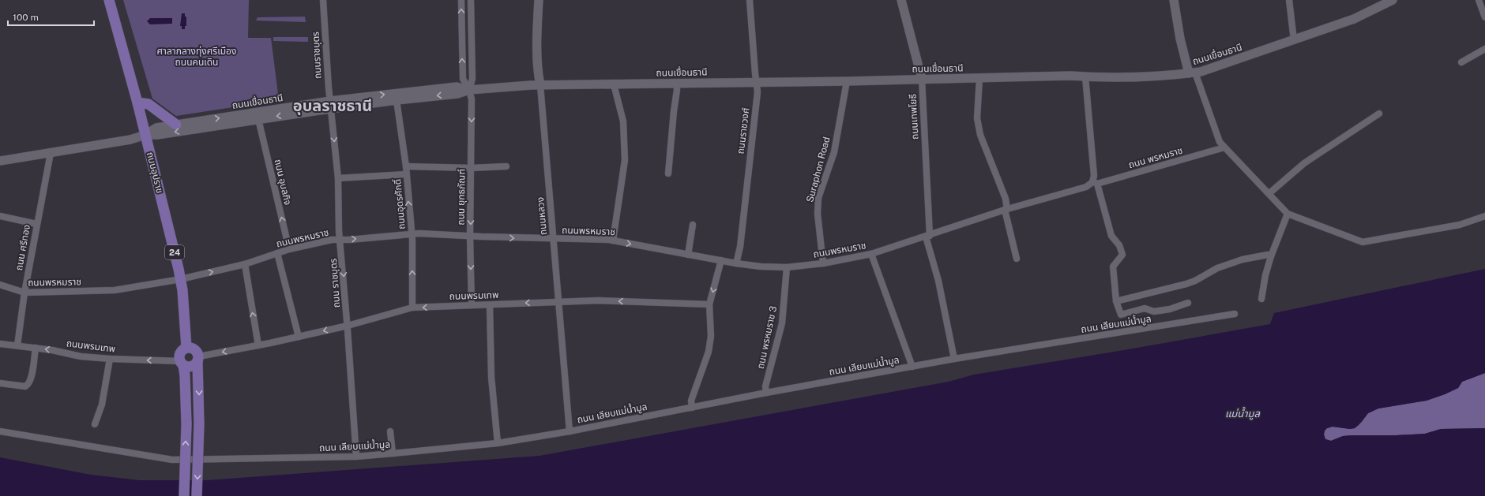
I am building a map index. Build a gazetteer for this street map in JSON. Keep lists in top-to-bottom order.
{
  "streets": {
    "main road": ["ถนนอุปราช", "24"],
    "street": [
      "ถนนเขื่อนธานี",
      "ถนนราชบุตร",
      "ถนนเทพโยธี",
      "ถนนราชวงศ์",
      "ถนน พรหมราช",
      "Suraphon Road",
      "ถนน อุบลกิจ",
      "ถนน ยุทธภัณฑ์",
      "ถนนอุดรศักดิ์",
      "ถนนหลวง",
      "ถนนพรหมราช",
      "ถนน ศรีทอง",
      "ถนน ราชบุตร",
      "ถนนพรมเทพ",
      "ถนน เลียบแม่น้ำมูล",
      "ถนน พรหมราช 3"
    ]
  },
  "crossings": [
    ["ถนนเขื่อนธานี", "ถนนราชบุตร"],
    ["ถนนเขื่อนธานี", "ถนนเทพโยธี"],
    ["ถนนเขื่อนธานี", "ถนนราชวงศ์"],
    ["ถนนเขื่อนธานี", "Suraphon Road"],
    ["ถนนเขื่อนธานี", "ถนนอุปราช"],
    ["ถนนเขื่อนธานี", "ถนน อุบลกิจ"],
    ["ถนนเขื่อนธานี", "ถนน ยุทธภัณฑ์"],
    ["ถนนเขื่อนธานี", "ถนนอุดรศักดิ์"],
    ["ถนนเขื่อนธานี", "ถนนหลวง"],
    ["ถนนเขื่อนธานี", "ถนน ศรีทอง"],
    ["ถนนเขื่อนธานี", "ถนน ราชบุตร"],
    ["ถนนราชบุตร", "ถนน ราชบุตร"],
    ["ถนนเทพโยธี", "ถนนพรหมราช"],
    ["ถนนเทพโยธี", "ถนน เลียบแม่น้ำมูล"],
    ["ถนนราชวงศ์", "ถนนพรหมราช"],
    ["ถนน พรหมราช", "ถนนพรหมราช"],
    ["Suraphon Road", "ถนนพรหมราช"],
    ["ถนนอุปราช", "ถนนพรหมราช"],
    ["ถนนอุปราช", "24"],
    ["ถนนอุปราช", "ถนนพรมเทพ"],
    ["ถนน อุบลกิจ", "ถนนพรหมราช"],
    ["ถนน ยุทธภัณฑ์", "ถนนพรหมราช"],
    ["ถนน ยุทธภัณฑ์", "ถนนพรมเทพ"],
    ["ถนนอุดรศักดิ์", "ถนนพรหมราช"],
    ["ถนนอุดรศักดิ์", "ถนนพรมเทพ"],
    ["ถนนหลวง", "ถนนพรหมราช"],
    ["ถนนหลวง", "ถนนพรมเทพ"],
    ["ถนนหลวง", "ถนน เลียบแม่น้ำมูล"],
    ["ถนนพรหมราช", "ถนน ศรีทอง"],
    ["ถนนพรหมราช", "ถนน ราชบุตร"],
    ["ถนนพรหมราช", "ถนน พรหมราช 3"],
    ["ถนน ศรีทอง", "ถนนพรมเทพ"],
    ["24", "ถนนพรมเทพ"],
    ["ถนน ราชบุตร", "ถนนพรมเทพ"],
    ["ถนน ราชบุตร", "ถนน เลียบแม่น้ำมูล"],
    ["ถนน เลียบแม่น้ำมูล", "ถนน พรหมราช 3"]
  ],
  "one_way": [
    "ถนน อุบลกิจ",
    "ถนน ยุทธภัณฑ์",
    "ถนนอุดรศักดิ์",
    "ถนน ราชบุตร",
    "ถนนพรมเทพ"
  ],
  "districts": ["อุบลราชธานี"],
  "water": ["แม่น้ำมูล"],
  "parks": ["ศาลากลางทุ่งศรีเมือง ถนนคนเดิน"],
  "scale_bar": "100 m"
}
